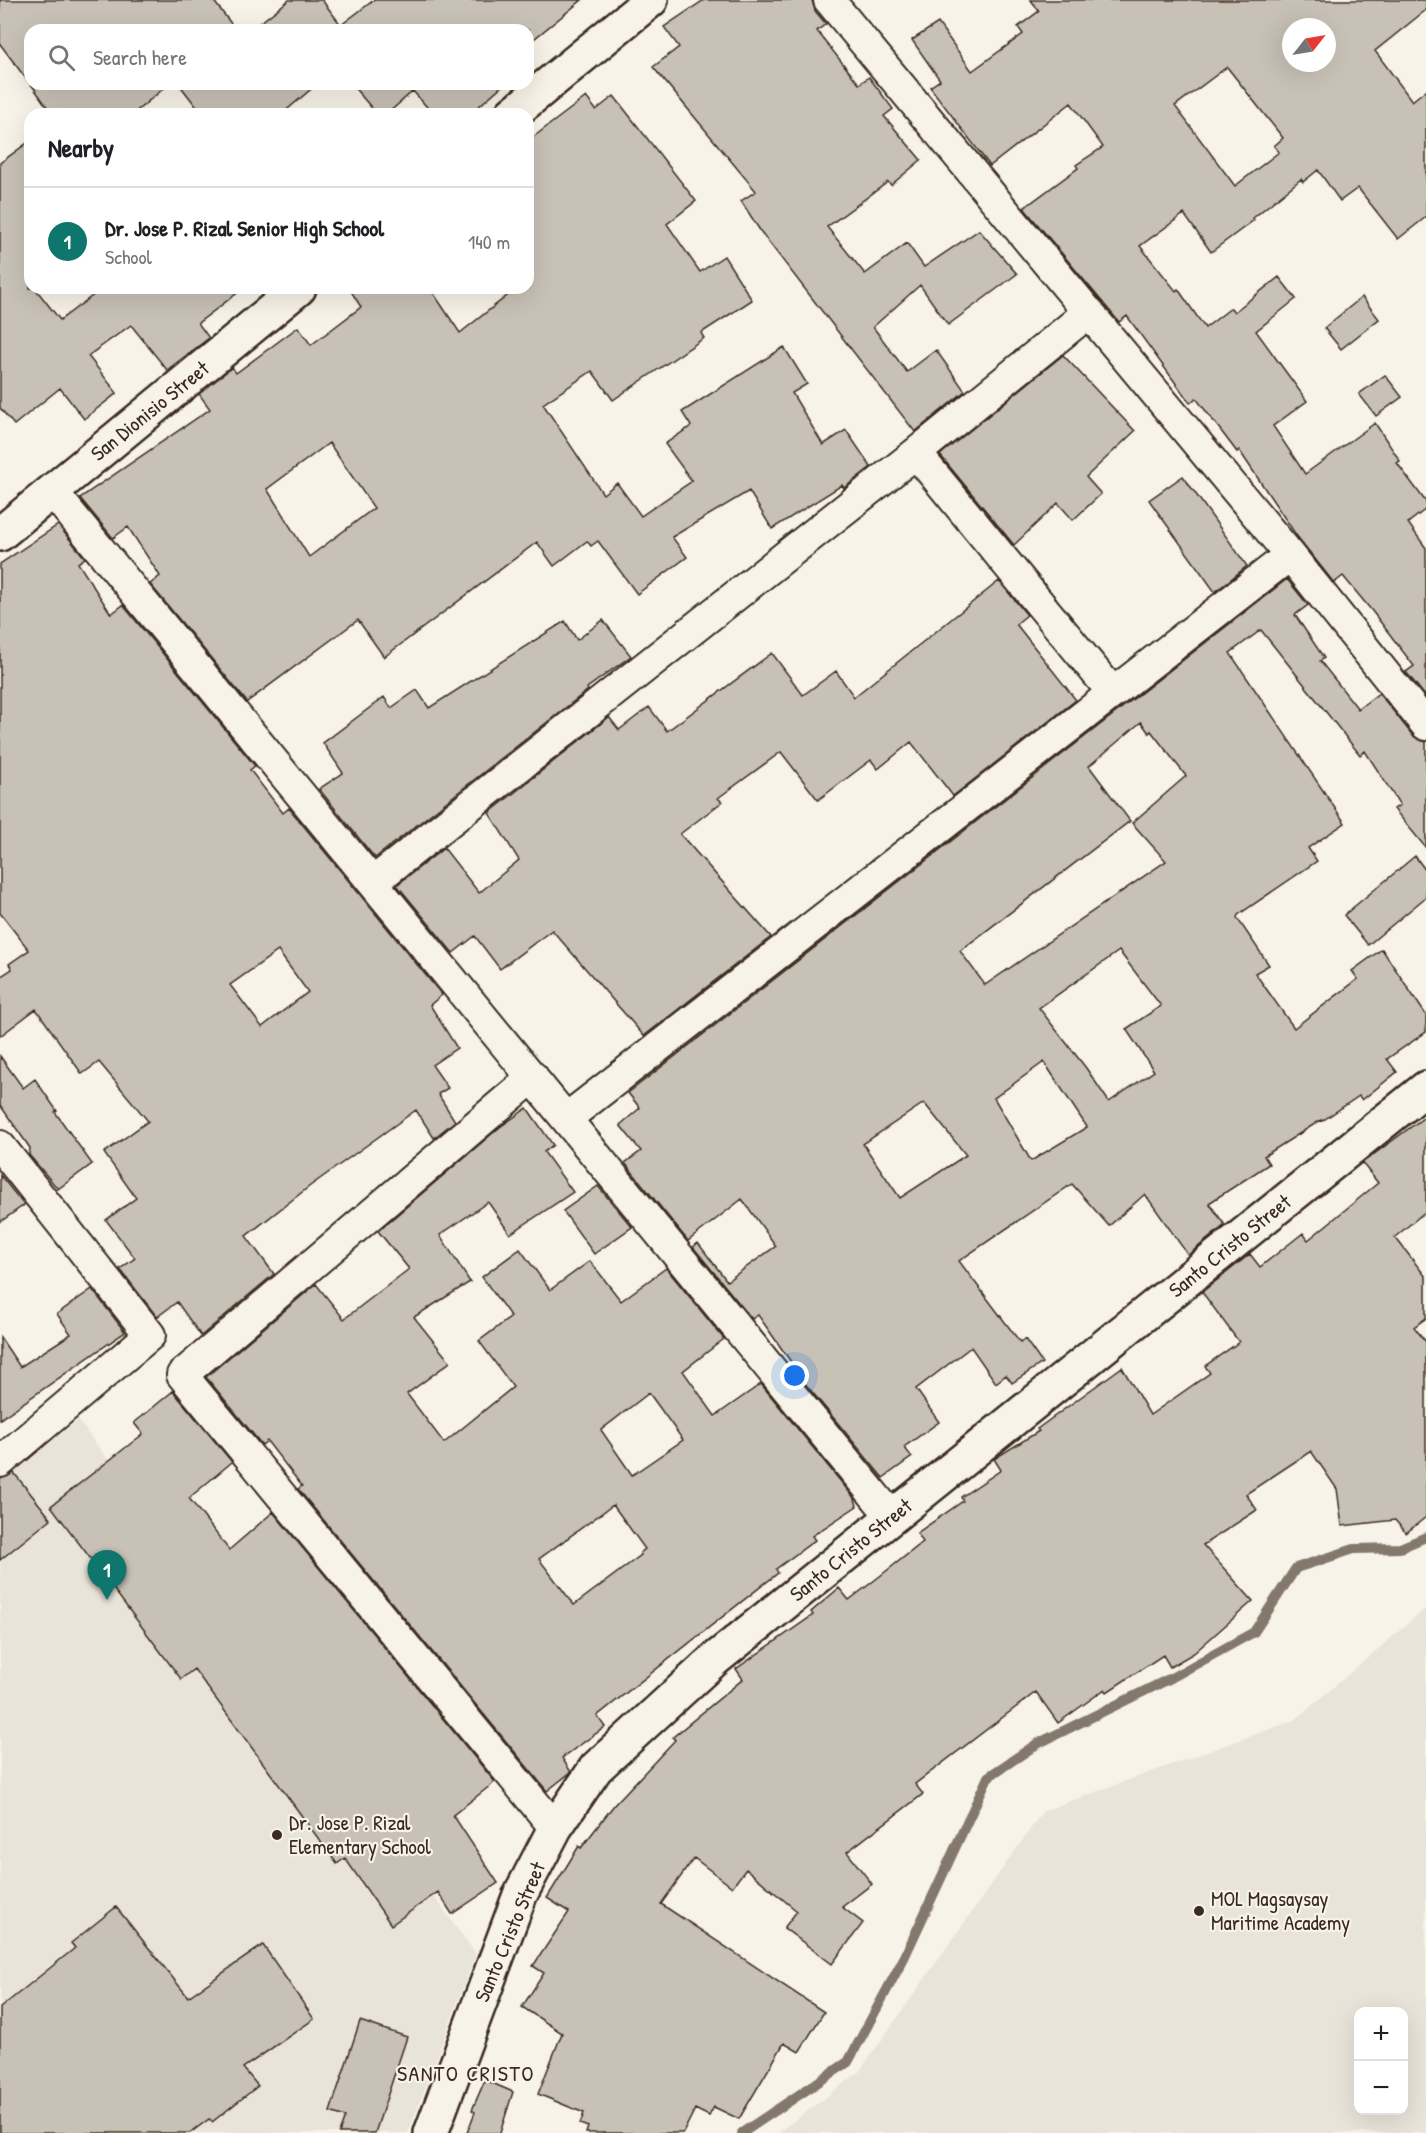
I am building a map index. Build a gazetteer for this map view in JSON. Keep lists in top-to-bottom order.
{
  "streets": {
    "street": ["San Dionisio Street", "Santo Cristo Street"]
  },
  "districts": ["SANTO CRISTO"],
  "places": ["Dr. Jose P. Rizal Elementary School", "MOL Magsaysay Maritime Academy"],
  "north": "top right",
  "page": {
    "search": "Search here",
    "heading": "Nearby",
    "list": [
      {
        "mark": "1",
        "name": "Dr. Jose P. Rizal Senior High School",
        "note": "School",
        "value": "140 m"
      }
    ],
    "pins": "1",
    "map_buttons": ["+", "−"]
  }
}
